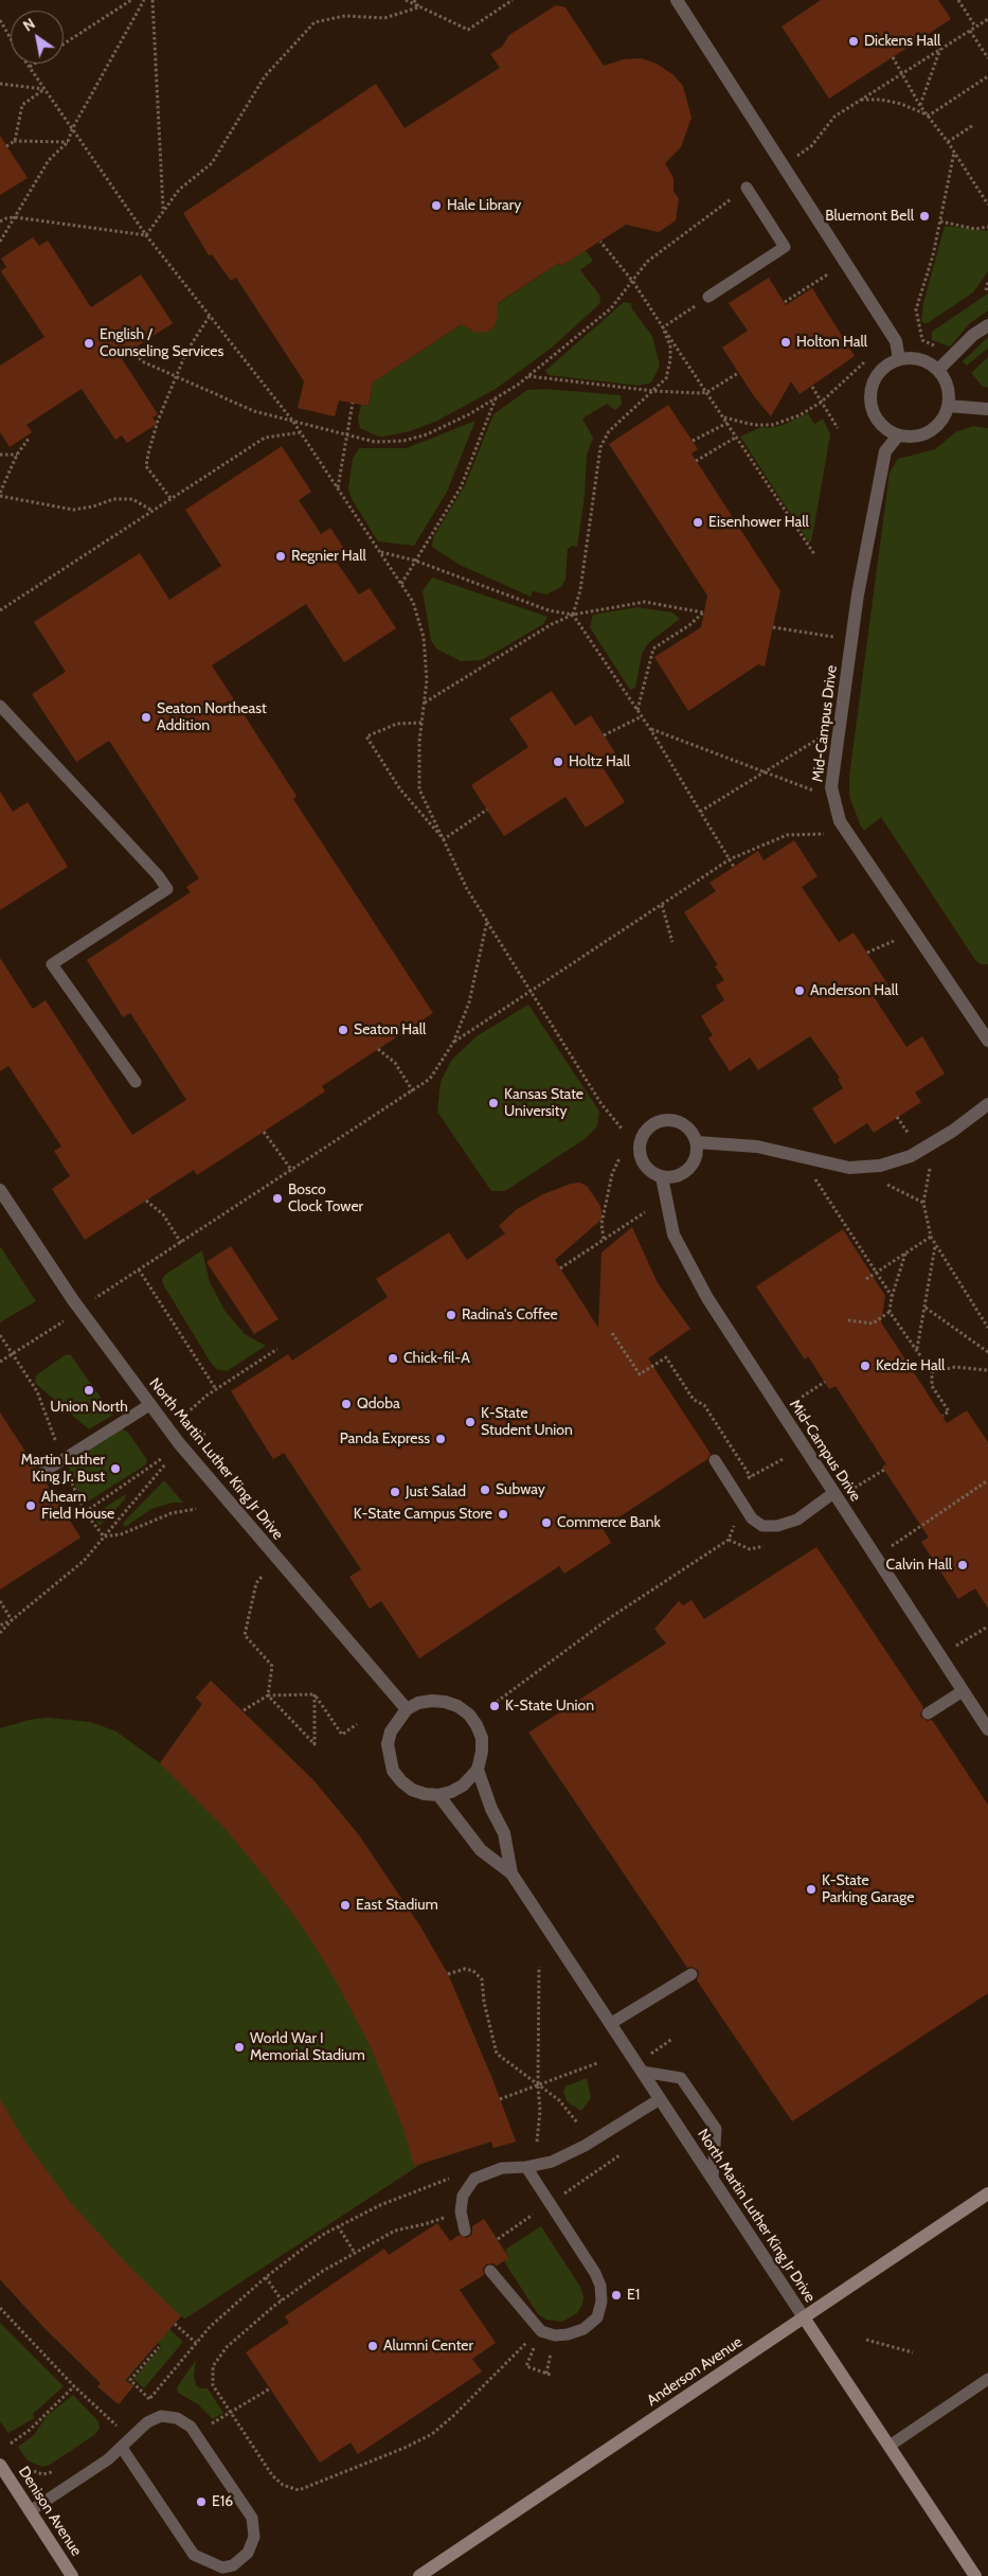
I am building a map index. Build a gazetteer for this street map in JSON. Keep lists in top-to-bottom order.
{
  "streets": {
    "main road": ["North Martin Luther King Jr Drive", "Anderson Avenue", "Denison Avenue"],
    "street": ["Mid-Campus Drive"]
  },
  "crossings": [
    ["North Martin Luther King Jr Drive", "Anderson Avenue"]
  ],
  "places": [
    "Dickens Hall",
    "Hale Library",
    "Bluemont Bell",
    "Holton Hall",
    "English / Counseling Services",
    "Eisenhower Hall",
    "Regnier Hall",
    "Seaton Northeast Addition",
    "Holtz Hall",
    "Anderson Hall",
    "Seaton Hall",
    "Kansas State University",
    "Bosco Clock Tower",
    "Radina's Coffee",
    "Chick-fil-A",
    "Kedzie Hall",
    "Union North",
    "Qdoba",
    "K-State Student Union",
    "Panda Express",
    "Martin Luther King Jr. Bust",
    "Subway",
    "Just Salad",
    "Ahearn Field House",
    "K-State Campus Store",
    "Commerce Bank",
    "Calvin Hall",
    "K-State Union",
    "K-State Parking Garage",
    "East Stadium",
    "World War I Memorial Stadium",
    "E1",
    "Alumni Center",
    "E16"
  ],
  "north": "top left"
}
